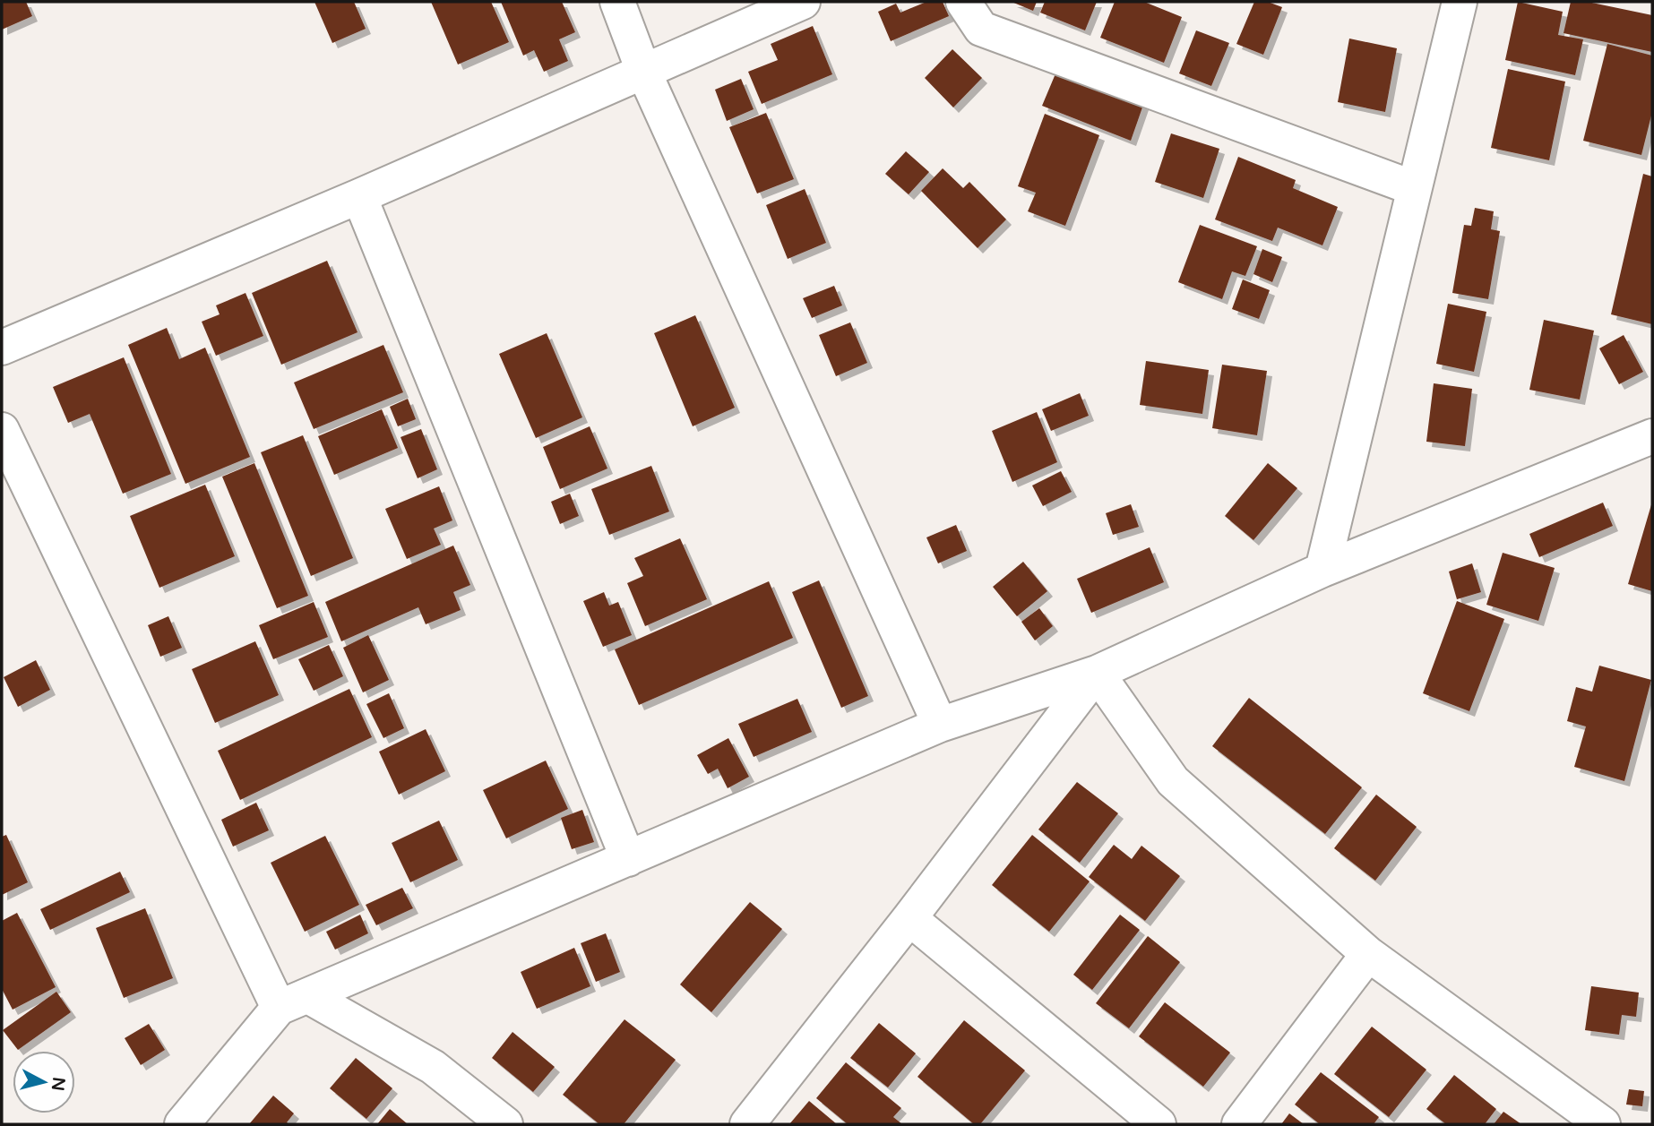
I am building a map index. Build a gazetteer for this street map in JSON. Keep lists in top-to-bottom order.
{
  "north": "right"
}
